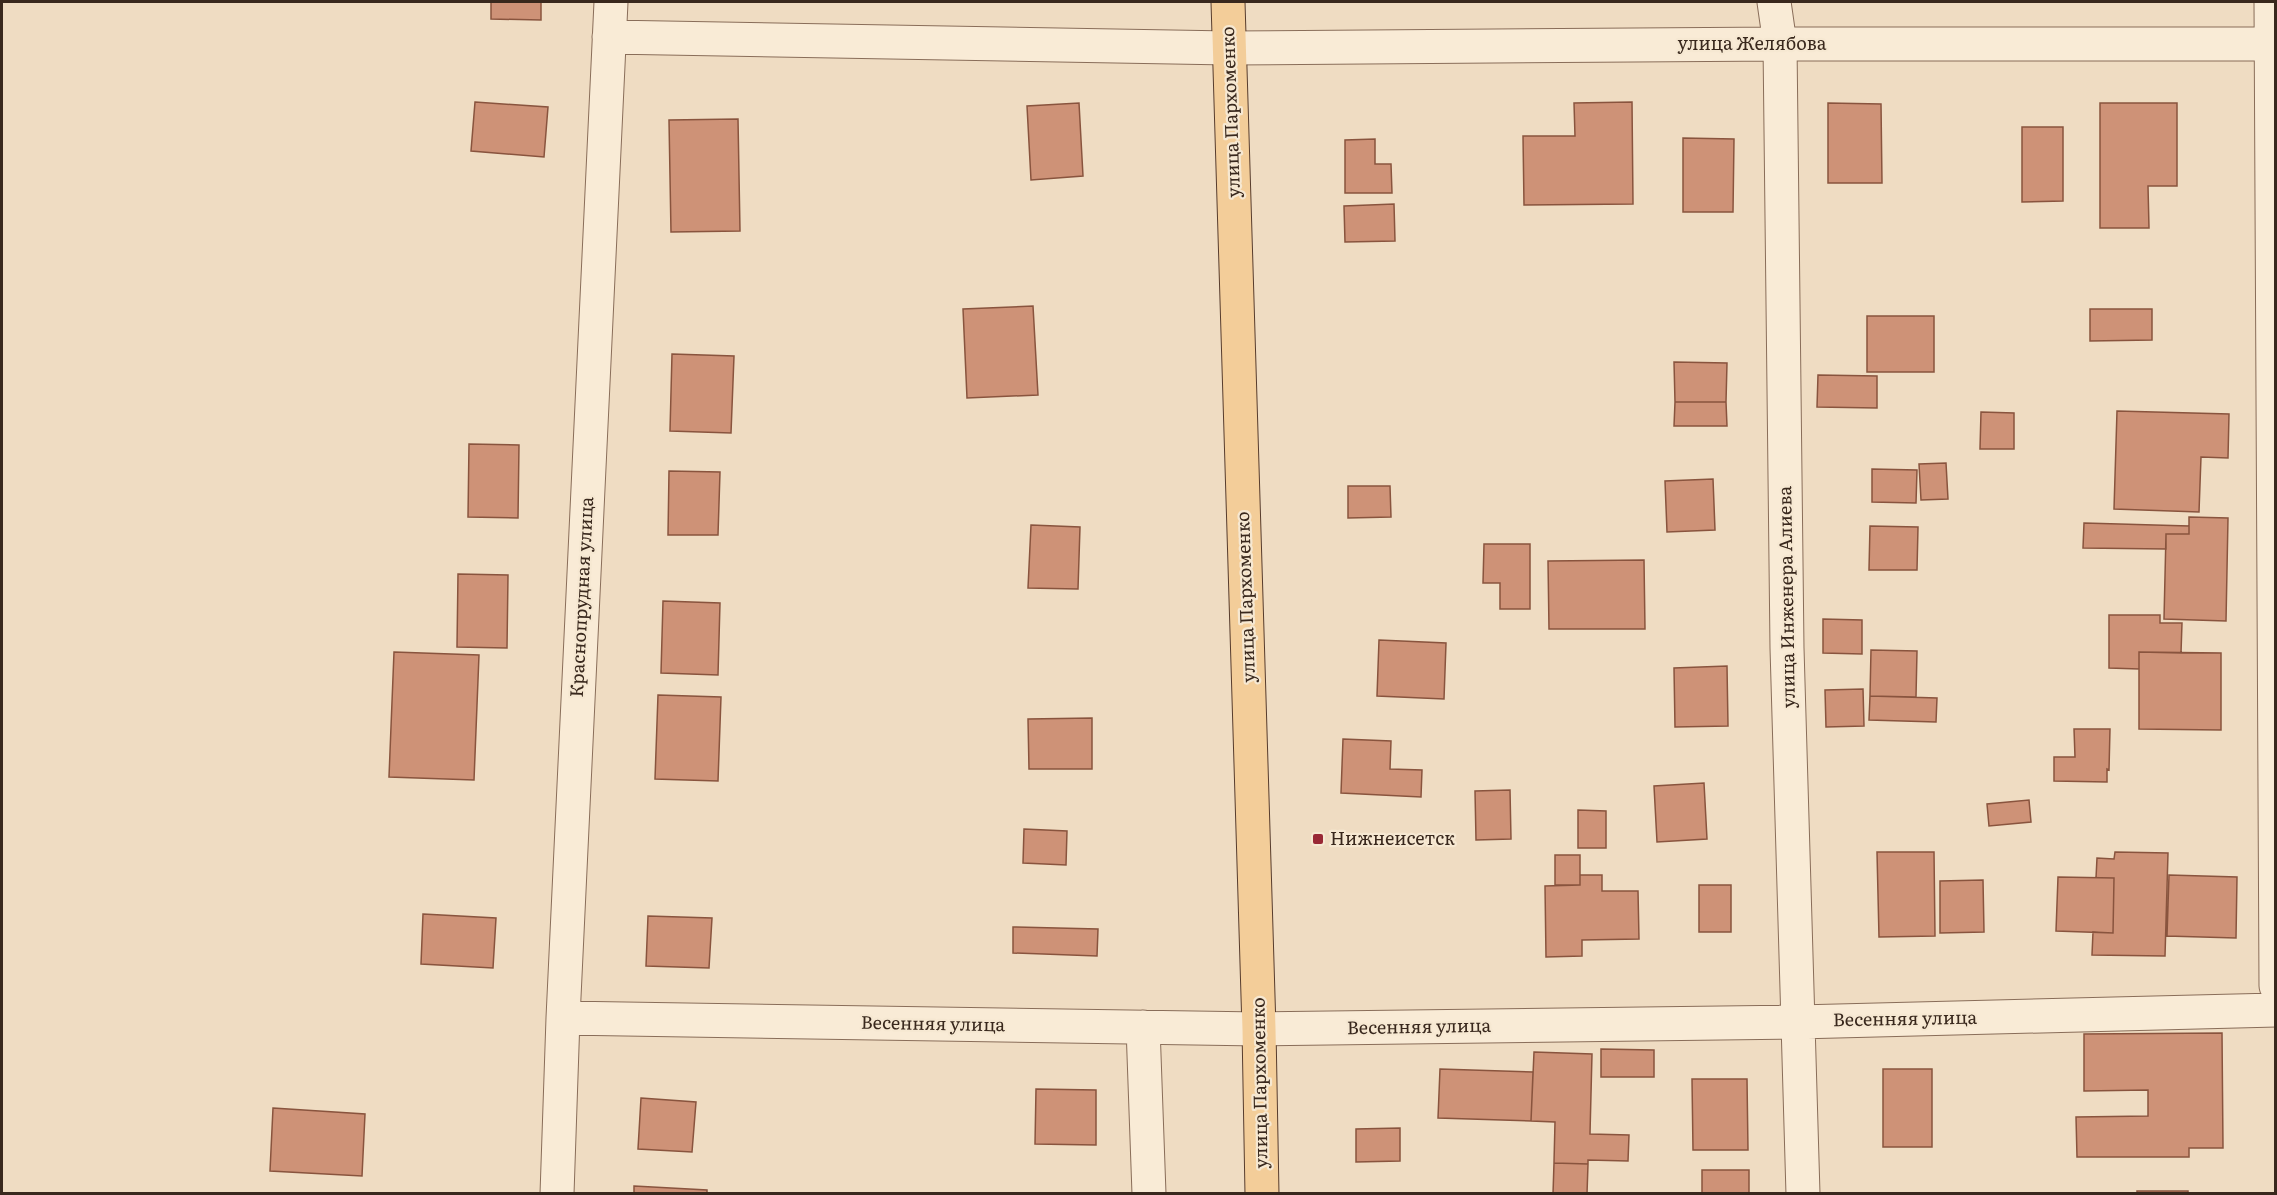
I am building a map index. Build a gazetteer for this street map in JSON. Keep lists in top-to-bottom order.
{
  "streets": {
    "main road": ["улица Пархоменко"],
    "street": [
      "улица Желябова",
      "Краснопрудная улица",
      "улица Инженера Алиева",
      "Весенняя улица"
    ]
  },
  "crossings": [
    ["улица Желябова", "улица Пархоменко"],
    ["улица Желябова", "Краснопрудная улица"],
    ["улица Желябова", "улица Инженера Алиева"],
    ["улица Пархоменко", "Весенняя улица"],
    ["Краснопрудная улица", "Весенняя улица"],
    ["улица Инженера Алиева", "Весенняя улица"]
  ],
  "places": {
    "transit": ["Нижнеисетск"]
  }
}
